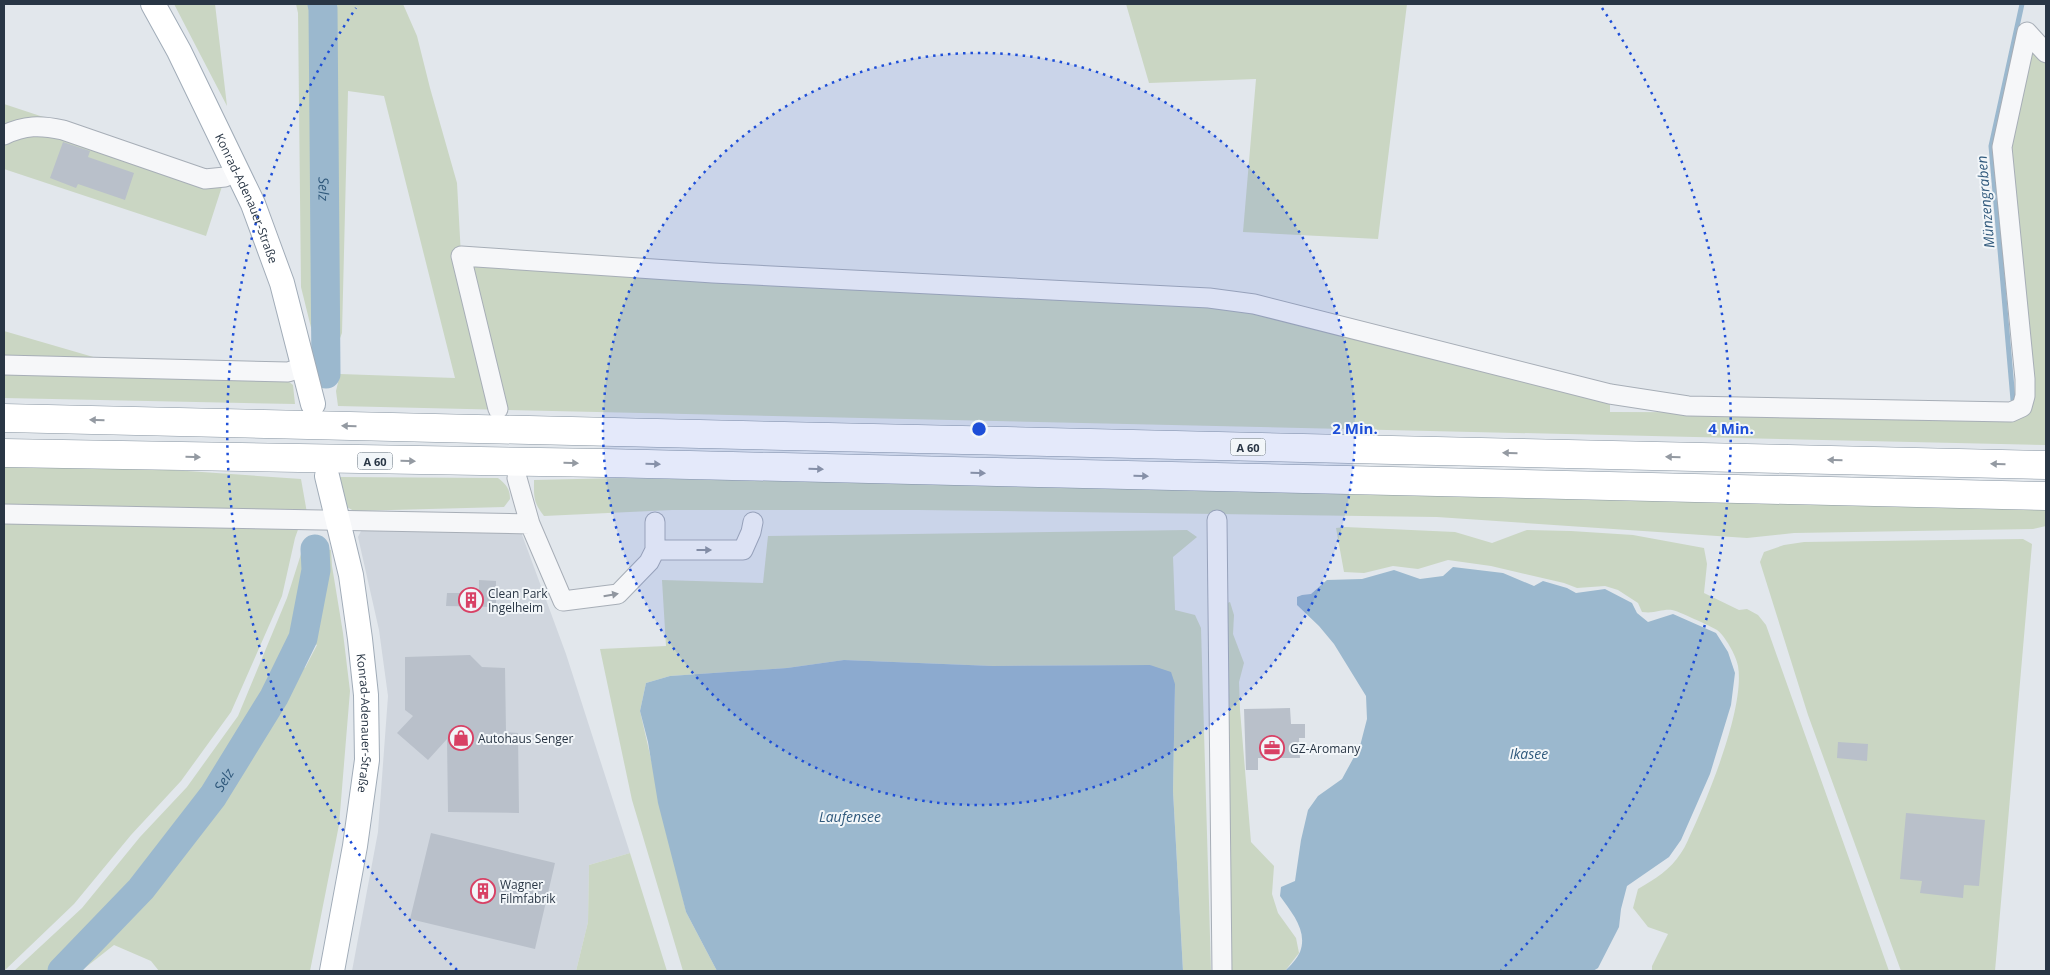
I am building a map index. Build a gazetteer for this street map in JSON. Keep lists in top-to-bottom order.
{
  "streets": {
    "highway": ["A 60"],
    "main road": ["Konrad-Adenauer-Straße"]
  },
  "water": [
    "Selz",
    "Münzengraben",
    "Ikasee",
    "Laufensee"
  ],
  "places": {
    "building": ["Clean Park Ingelheim", "Wagner Filmfabrik"],
    "shop": ["Autohaus Senger"],
    "office": ["GZ-Aromany"]
  },
  "rings": ["2 Min.", "4 Min."]
}
